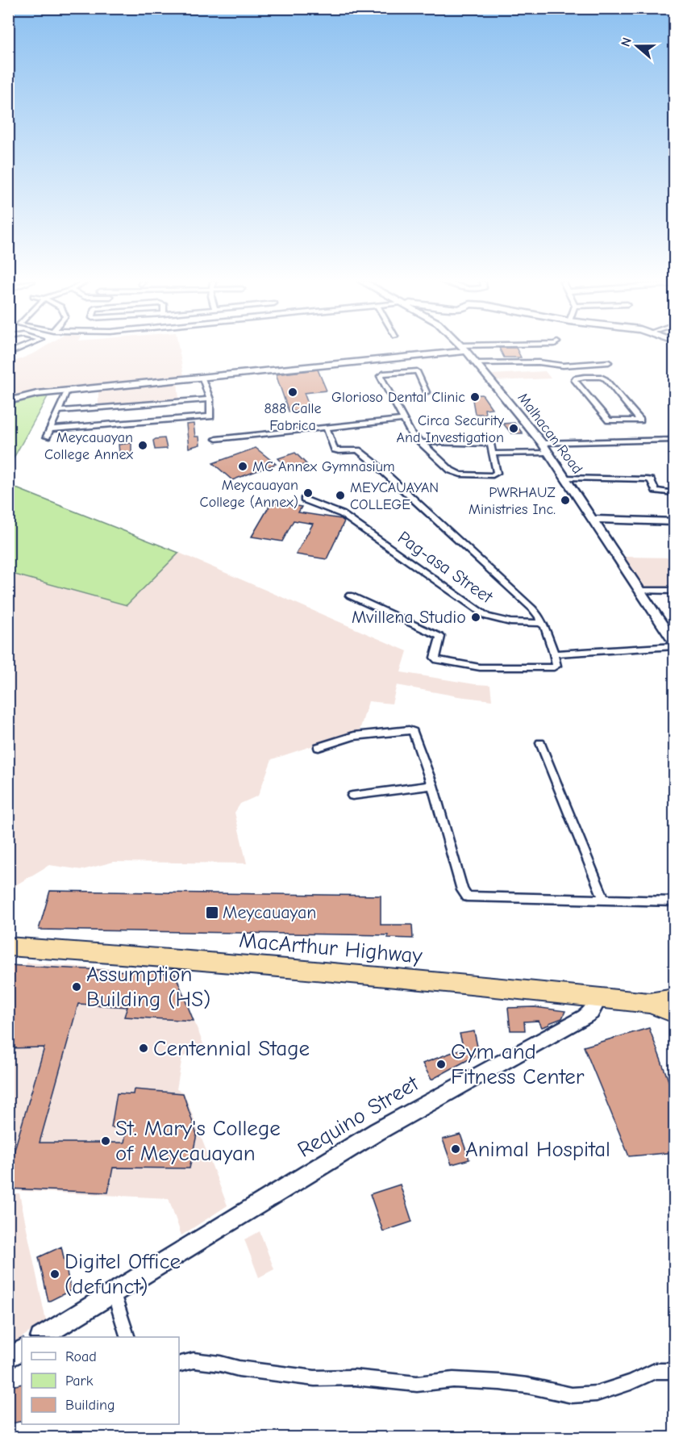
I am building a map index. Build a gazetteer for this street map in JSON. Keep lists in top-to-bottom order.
{
  "streets": {
    "highway": ["MacArthur Highway"],
    "street": ["Malhacan Road", "Pag-asa Street", "Requino Street"]
  },
  "crossings": [
    ["MacArthur Highway", "Requino Street"]
  ],
  "places": {
    "other": [
      "888 Calle Fabrica",
      "Glorioso Dental Clinic",
      "Circa Security And Investigation",
      "Meycauayan College Annex",
      "MC Annex Gymnasium",
      "Meycauayan College (Annex)",
      "MEYCAUAYAN COLLEGE",
      "PWRHAUZ Ministries Inc.",
      "Mvillena Studio",
      "Assumption Building (HS)",
      "Centennial Stage",
      "Gym and Fitness Center",
      "St. Mary's College of Meycauayan",
      "Animal Hospital",
      "Digitel Office (defunct)"
    ],
    "transit": ["Meycauayan"]
  },
  "legend": ["Road", "Park", "Building"],
  "north": "left"
}
